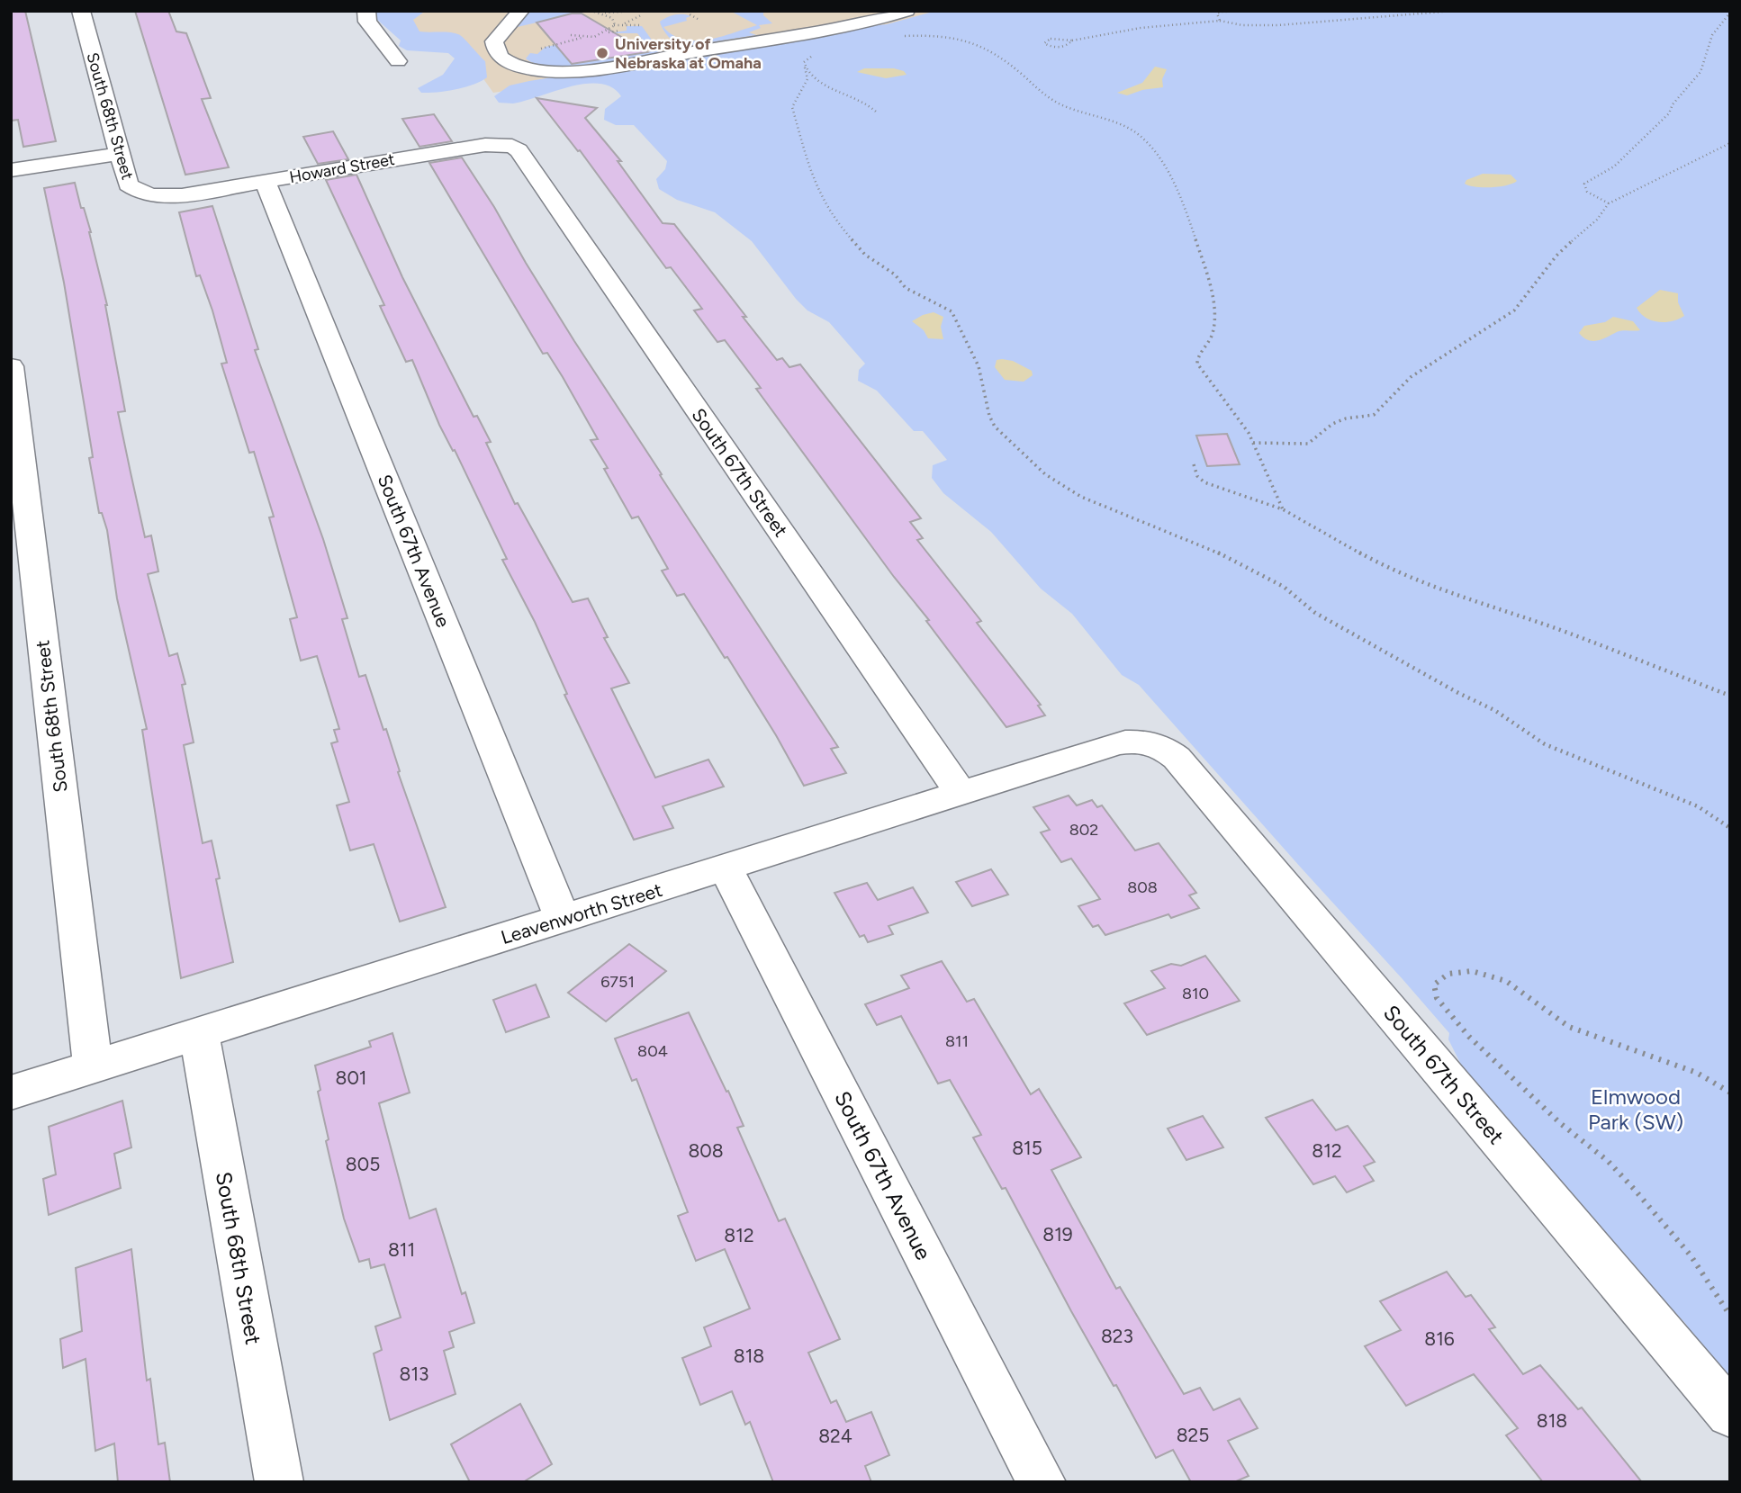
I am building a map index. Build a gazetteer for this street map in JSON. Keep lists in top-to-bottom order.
{
  "streets": {
    "street": [
      "South 68th Street",
      "Howard Street",
      "South 67th Street",
      "South 67th Avenue",
      "Leavenworth Street"
    ]
  },
  "crossings": [
    ["South 68th Street", "Howard Street"],
    ["South 68th Street", "Leavenworth Street"],
    ["Howard Street", "South 67th Street"],
    ["Howard Street", "South 67th Avenue"],
    ["South 67th Street", "Leavenworth Street"],
    ["South 67th Avenue", "Leavenworth Street"]
  ],
  "parks": ["Elmwood Park (SW)"],
  "places": ["University of Nebraska at Omaha"],
  "house_numbers": [
    "802",
    "808",
    "6751",
    "810",
    "811",
    "804",
    "801",
    "815",
    "808",
    "812",
    "805",
    "819",
    "812",
    "811",
    "823",
    "816",
    "818",
    "813",
    "818",
    "825",
    "824"
  ]
}
